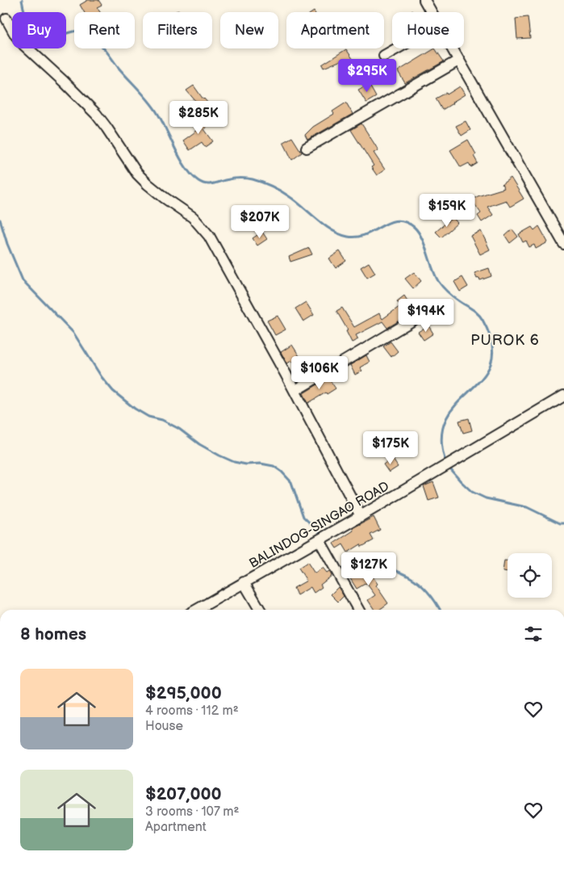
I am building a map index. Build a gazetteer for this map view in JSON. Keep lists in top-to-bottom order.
{
  "streets": {
    "street": ["BALINDOG-SINGAO ROAD"]
  },
  "districts": ["PUROK 6"],
  "page": {
    "chip": [
      "Buy",
      "Rent",
      "Filters",
      "New",
      "Apartment",
      "House"
    ],
    "price": [
      "$295K",
      "$285K",
      "$159K",
      "$207K",
      "$194K",
      "$106K",
      "$175K",
      "$127K"
    ],
    "heading": "8 homes",
    "list": [
      {
        "name": "$295,000",
        "note": "4 rooms · 112 m² · House"
      },
      {
        "name": "$207,000",
        "note": "3 rooms · 107 m² · Apartment"
      }
    ]
  }
}
